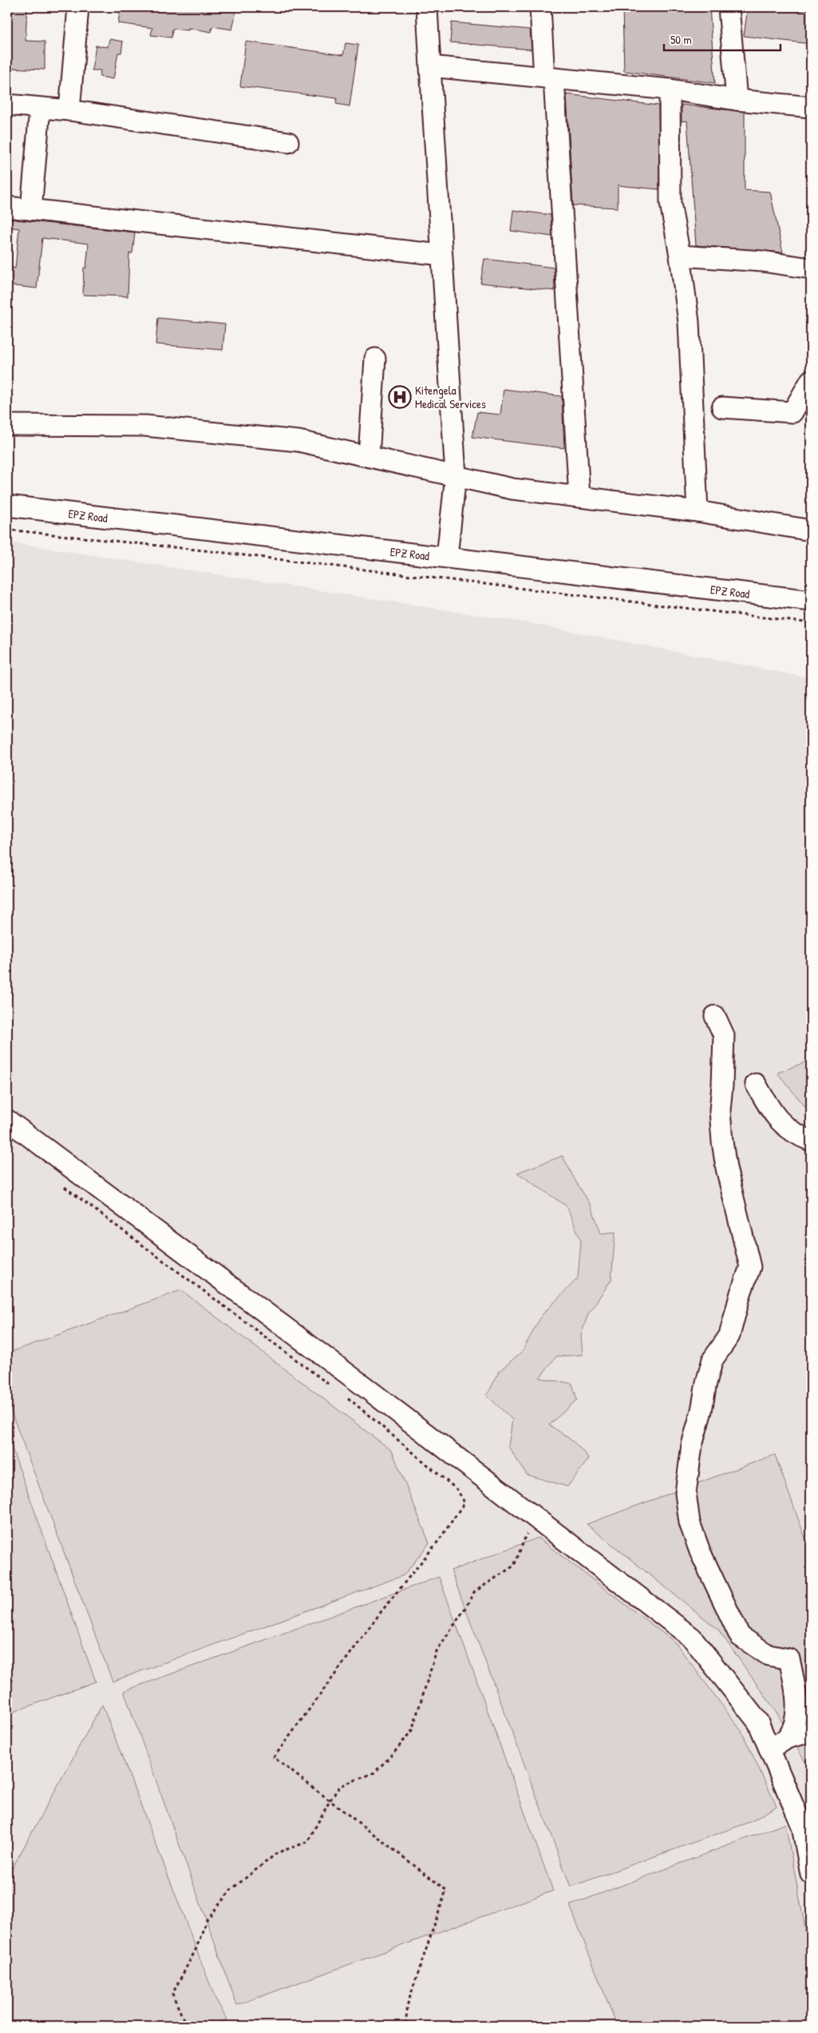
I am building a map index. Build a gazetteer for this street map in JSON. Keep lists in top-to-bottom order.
{
  "streets": {
    "street": ["EPZ Road"]
  },
  "places": {
    "hospital": ["Kitengela Medical Services"]
  },
  "scale_bar": "50 m"
}
